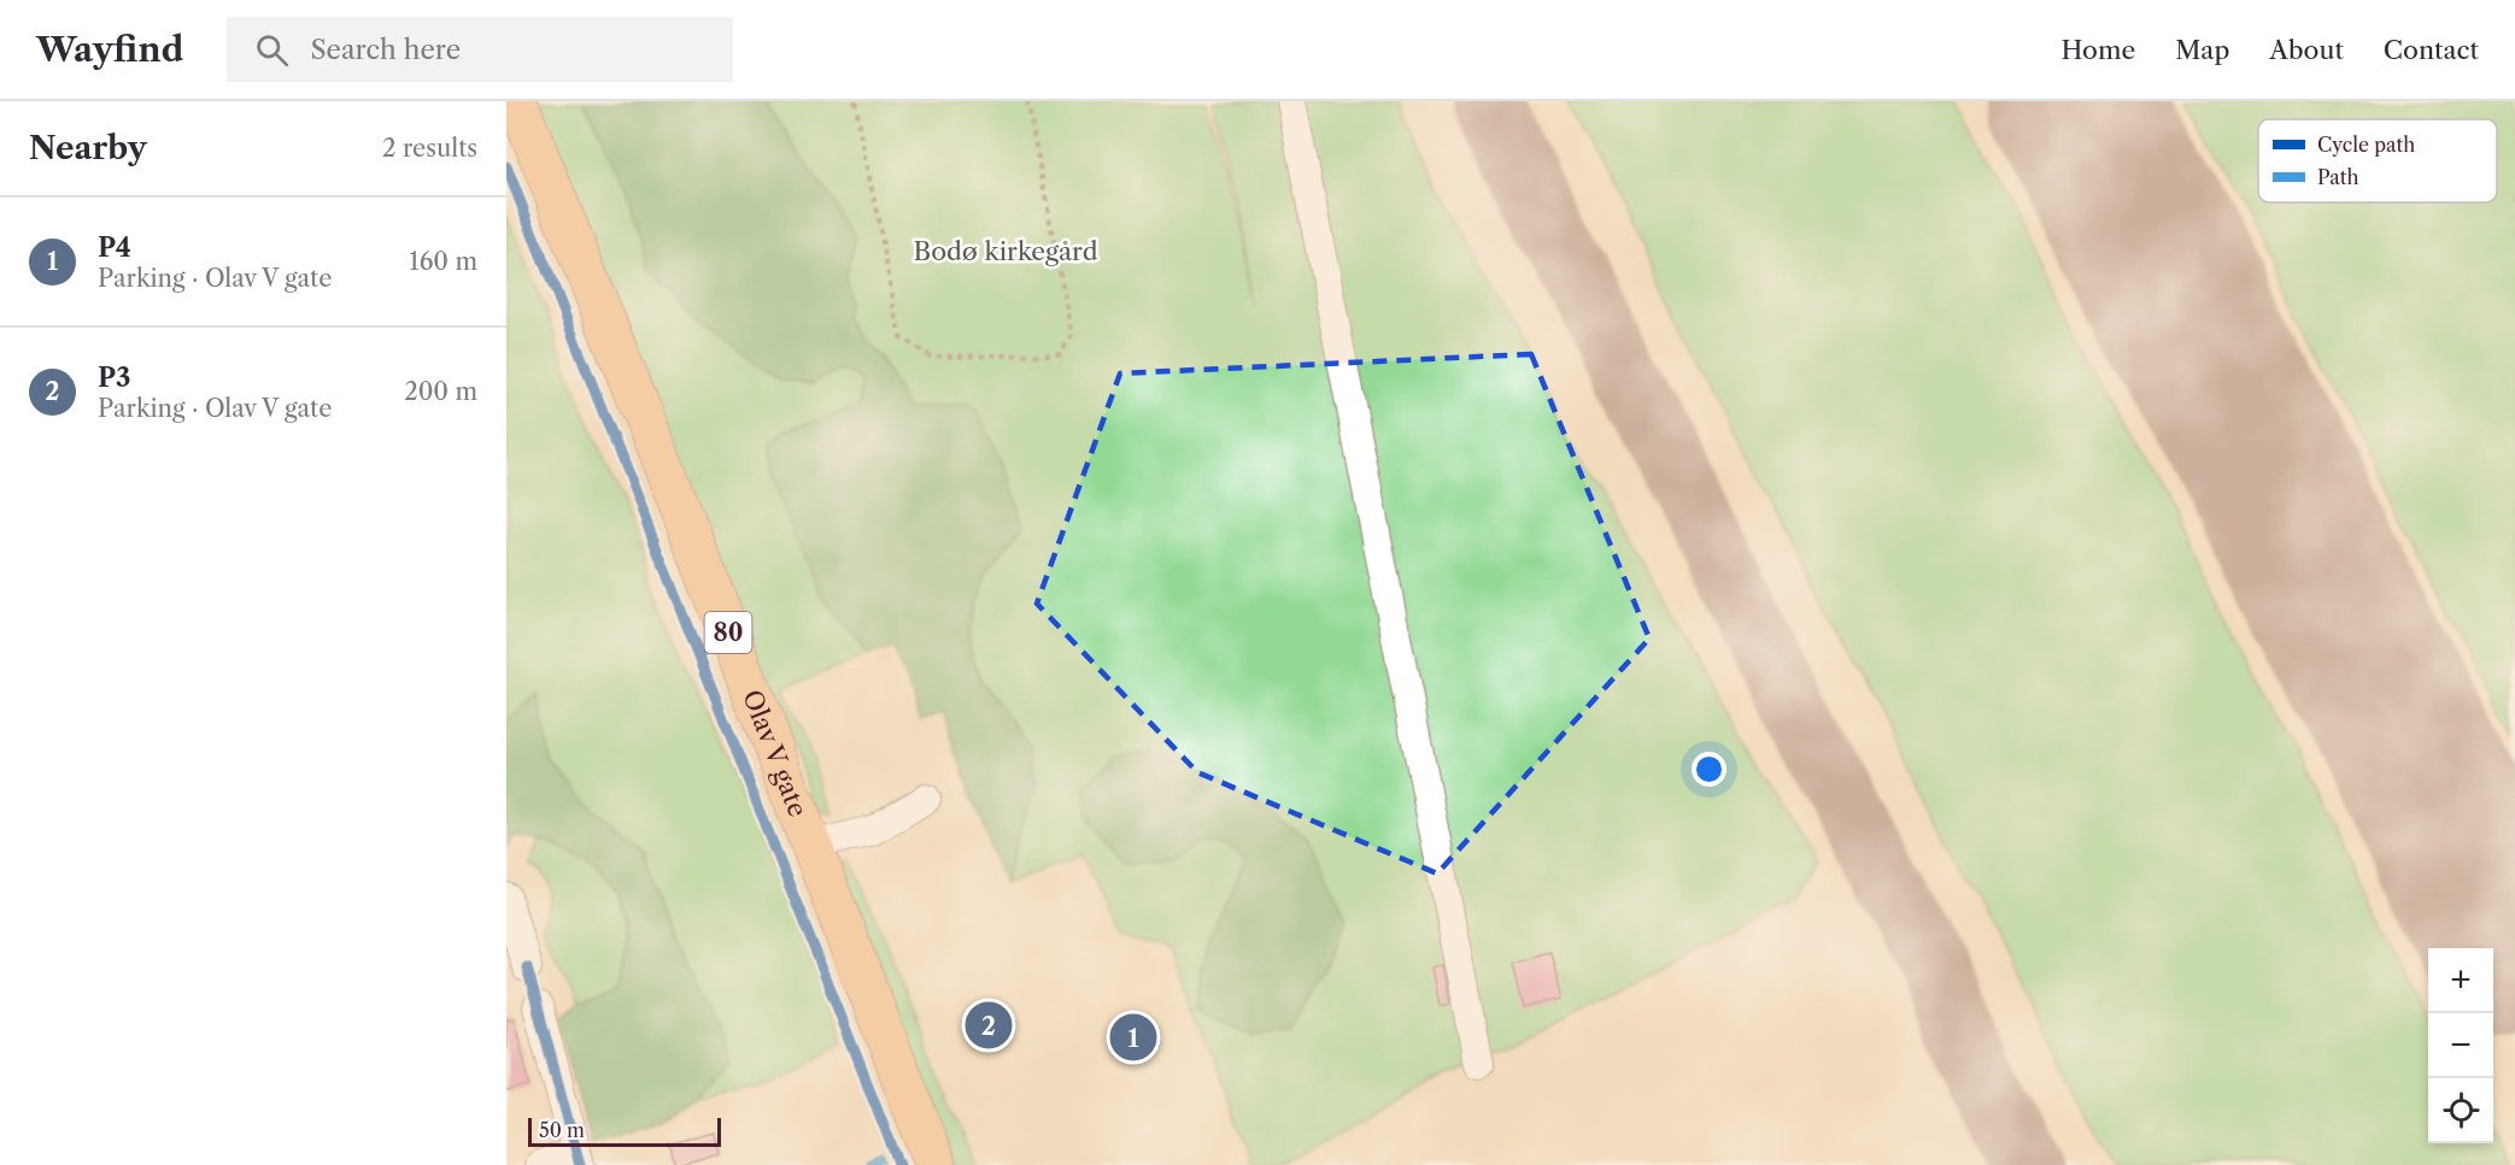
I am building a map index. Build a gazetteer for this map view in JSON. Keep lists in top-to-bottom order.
{
  "streets": {
    "highway": ["80", "Olav V gate"]
  },
  "parks": ["Bodø kirkegård"],
  "legend": ["Cycle path", "Path"],
  "scale_bar": "50 m",
  "page": {
    "header": "Wayfind",
    "search": "Search here",
    "nav": [
      "Home",
      "Map",
      "About",
      "Contact"
    ],
    "heading": ["Nearby", "2 results"],
    "list": [
      {
        "mark": "1",
        "name": "P4",
        "note": "Parking · Olav V gate",
        "value": "160 m"
      },
      {
        "mark": "2",
        "name": "P3",
        "note": "Parking · Olav V gate",
        "value": "200 m"
      }
    ],
    "map_buttons": ["+", "−"],
    "pins": ["2", "1"],
    "scale": "50 m"
  }
}
